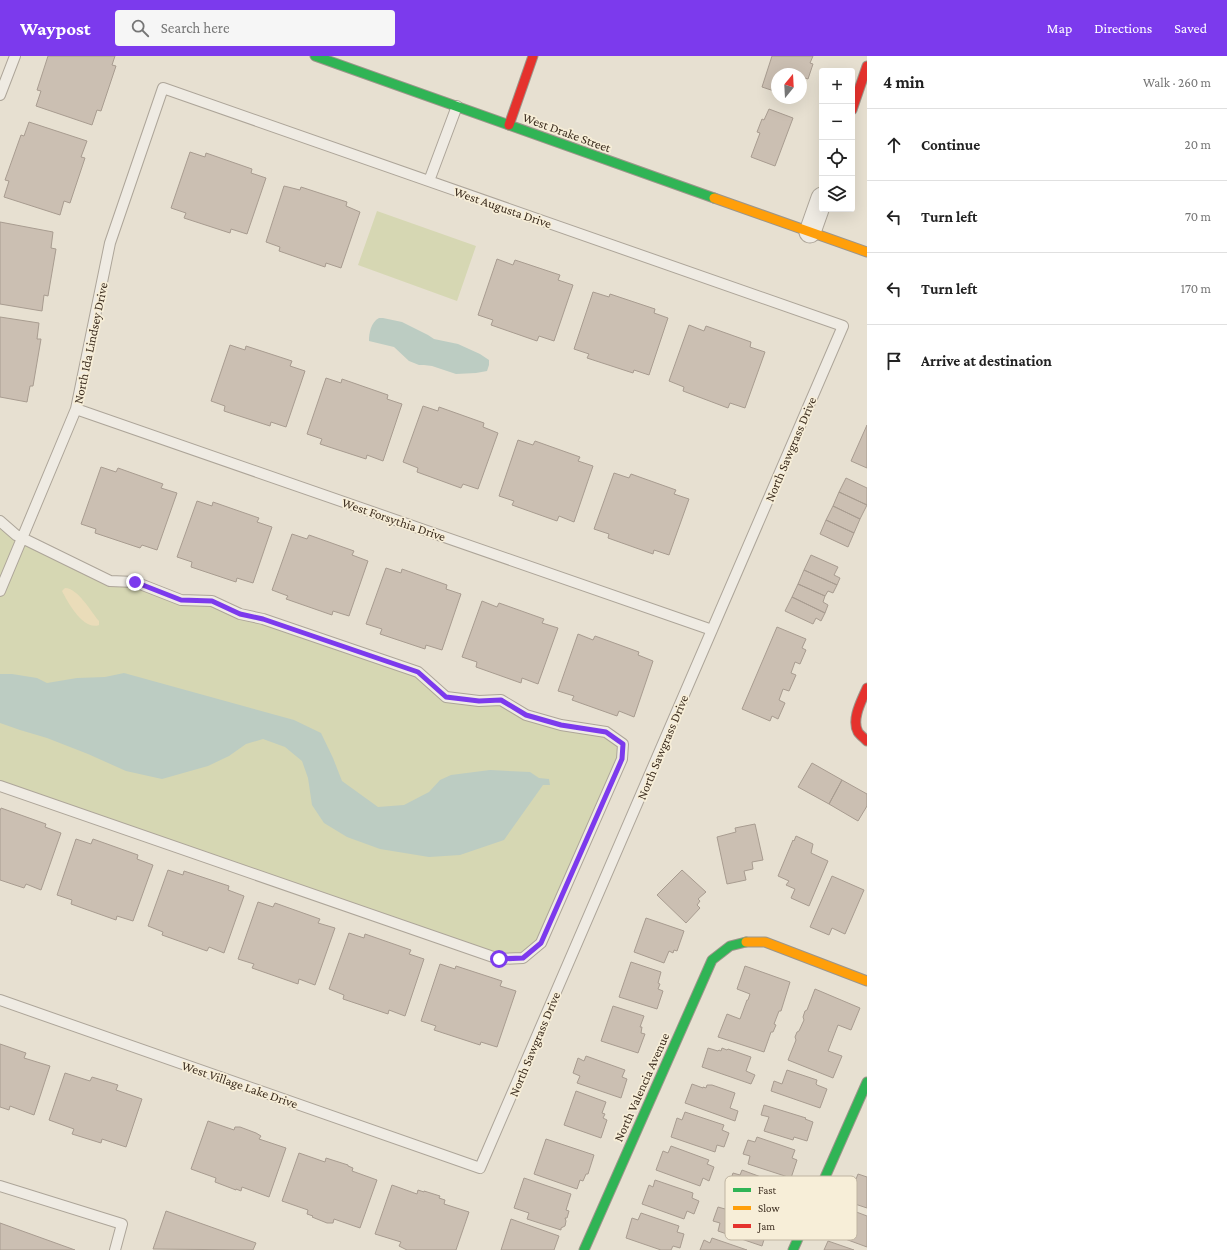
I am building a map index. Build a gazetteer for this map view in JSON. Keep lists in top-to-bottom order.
{
  "streets": {
    "street": ["West Drake Street", "North Valencia Avenue"],
    "lane": [
      "West Augusta Drive",
      "North Ida Lindsey Drive",
      "North Sawgrass Drive",
      "West Forsythia Drive",
      "West Village Lake Drive"
    ]
  },
  "crossings": [
    ["West Augusta Drive", "North Ida Lindsey Drive"],
    ["West Augusta Drive", "North Sawgrass Drive"],
    ["North Ida Lindsey Drive", "West Forsythia Drive"],
    ["North Sawgrass Drive", "West Forsythia Drive"],
    ["North Sawgrass Drive", "West Village Lake Drive"]
  ],
  "legend": ["Fast", "Slow", "Jam"],
  "north": "top",
  "page": {
    "header": "Waypost",
    "search": "Search here",
    "nav": ["Map", "Directions", "Saved"],
    "heading": ["4 min", "Walk · 260 m"],
    "map_buttons": ["+", "−"],
    "list": [
      ["Continue", "20 m"],
      ["Turn left", "70 m"],
      ["Turn left", "170 m"],
      "Arrive at destination"
    ]
  }
}
